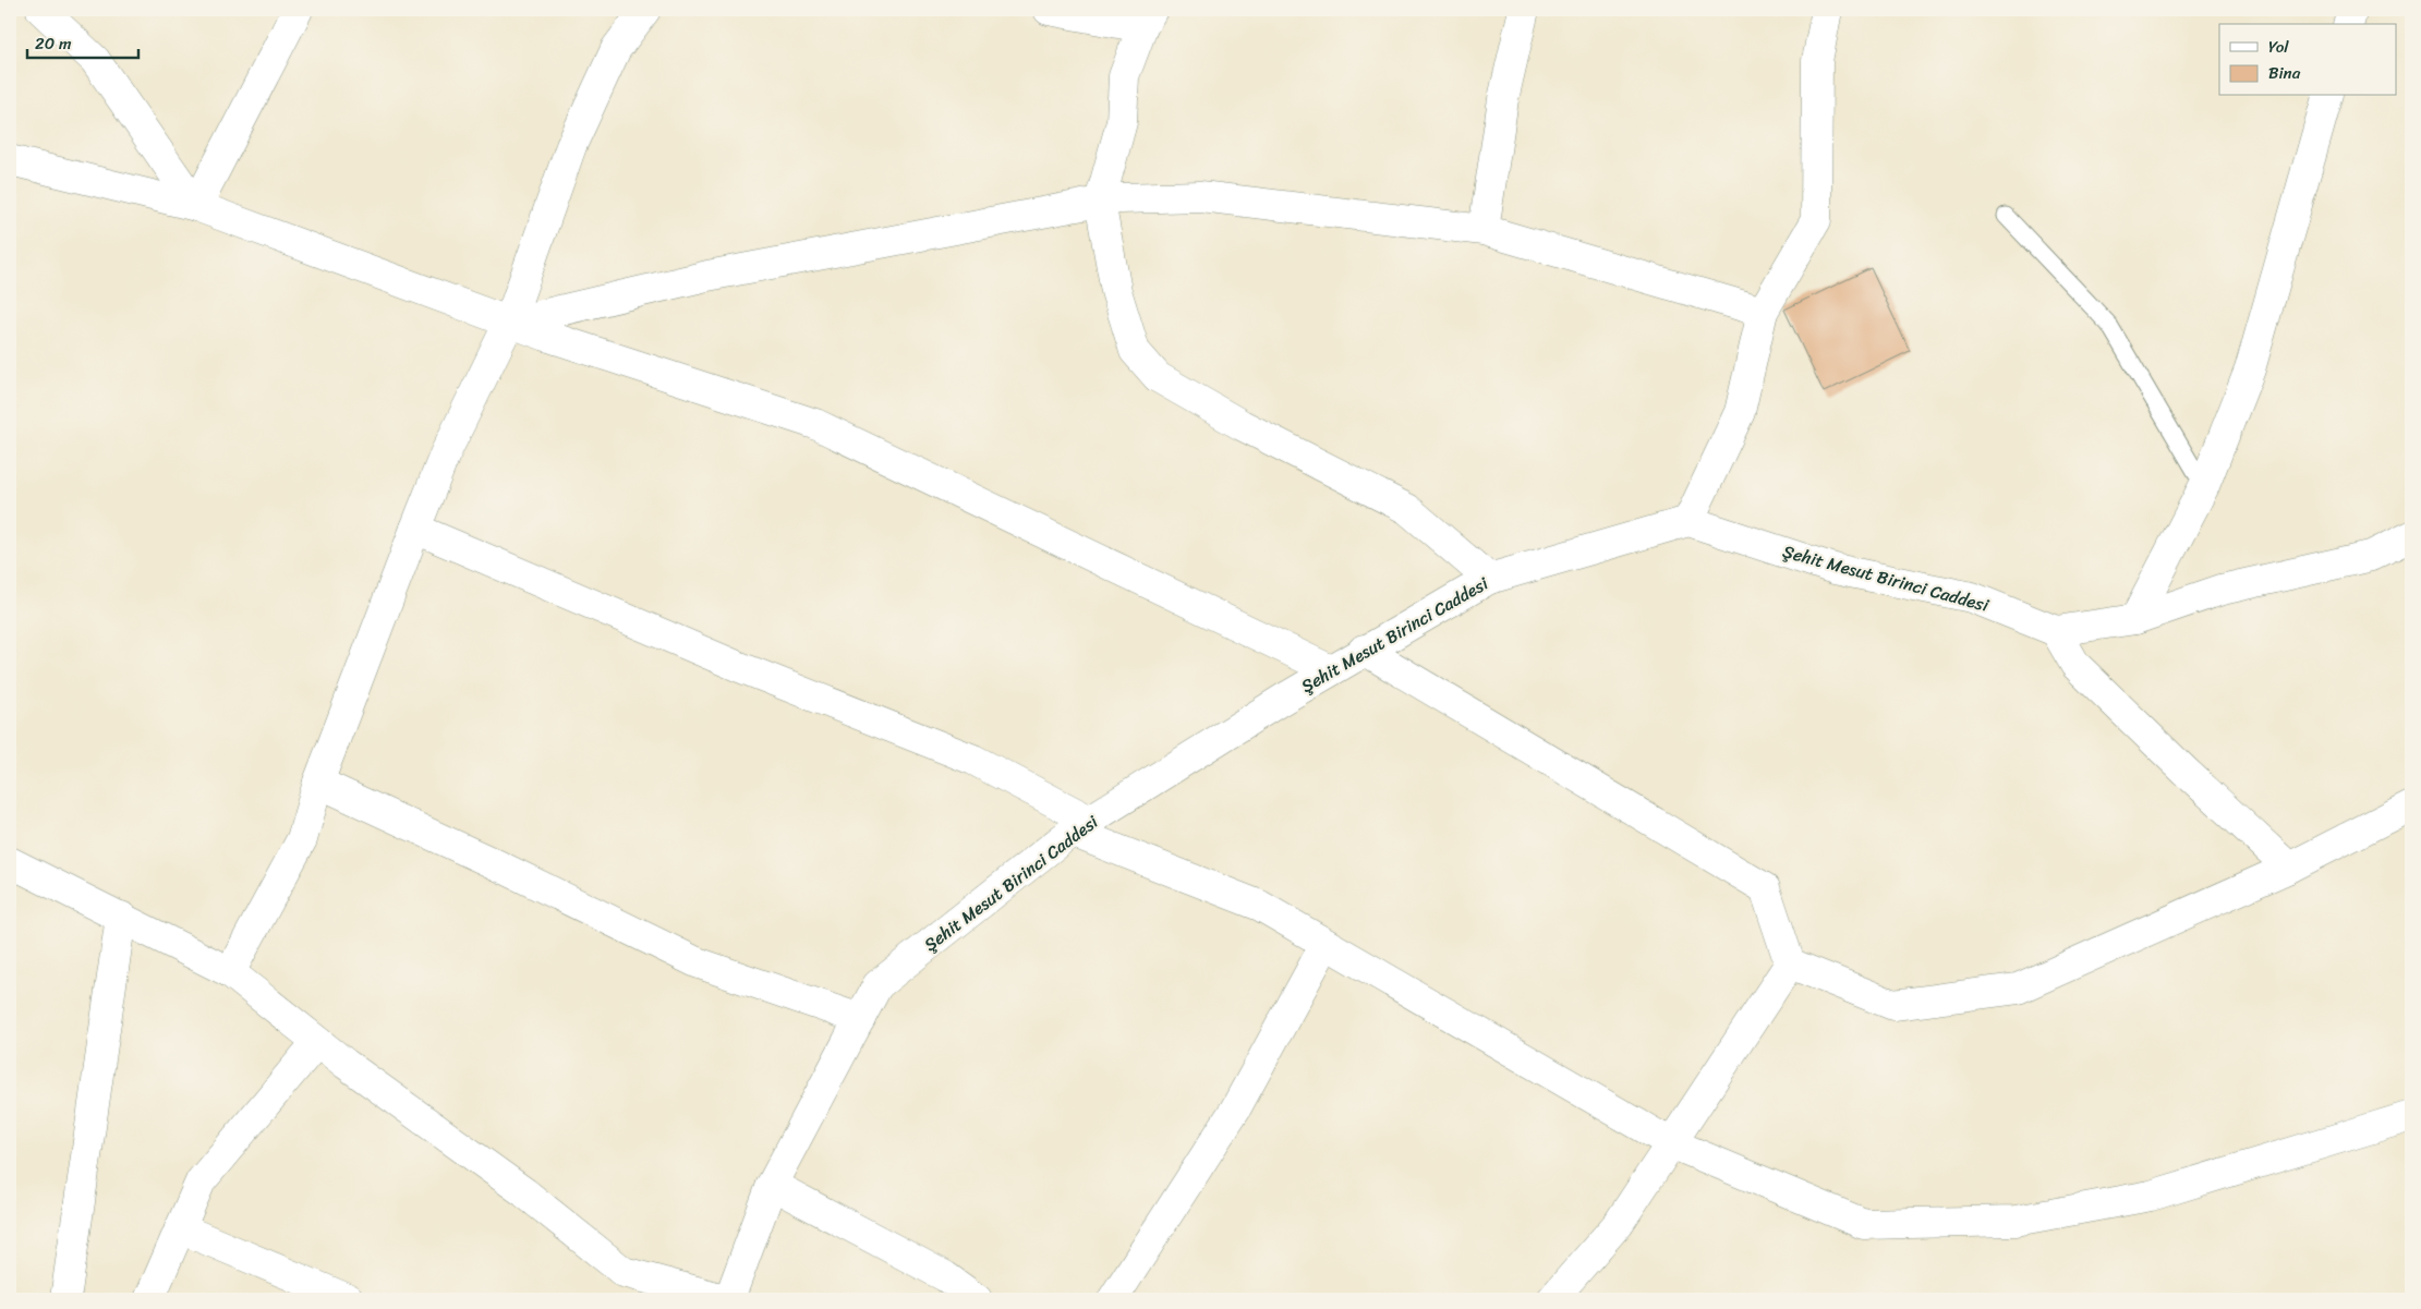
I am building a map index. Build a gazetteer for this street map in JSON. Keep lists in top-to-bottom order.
{
  "streets": {
    "street": ["Şehit Mesut Birinci Caddesi"]
  },
  "legend": ["Yol", "Bina"],
  "scale_bar": "20 m"
}
